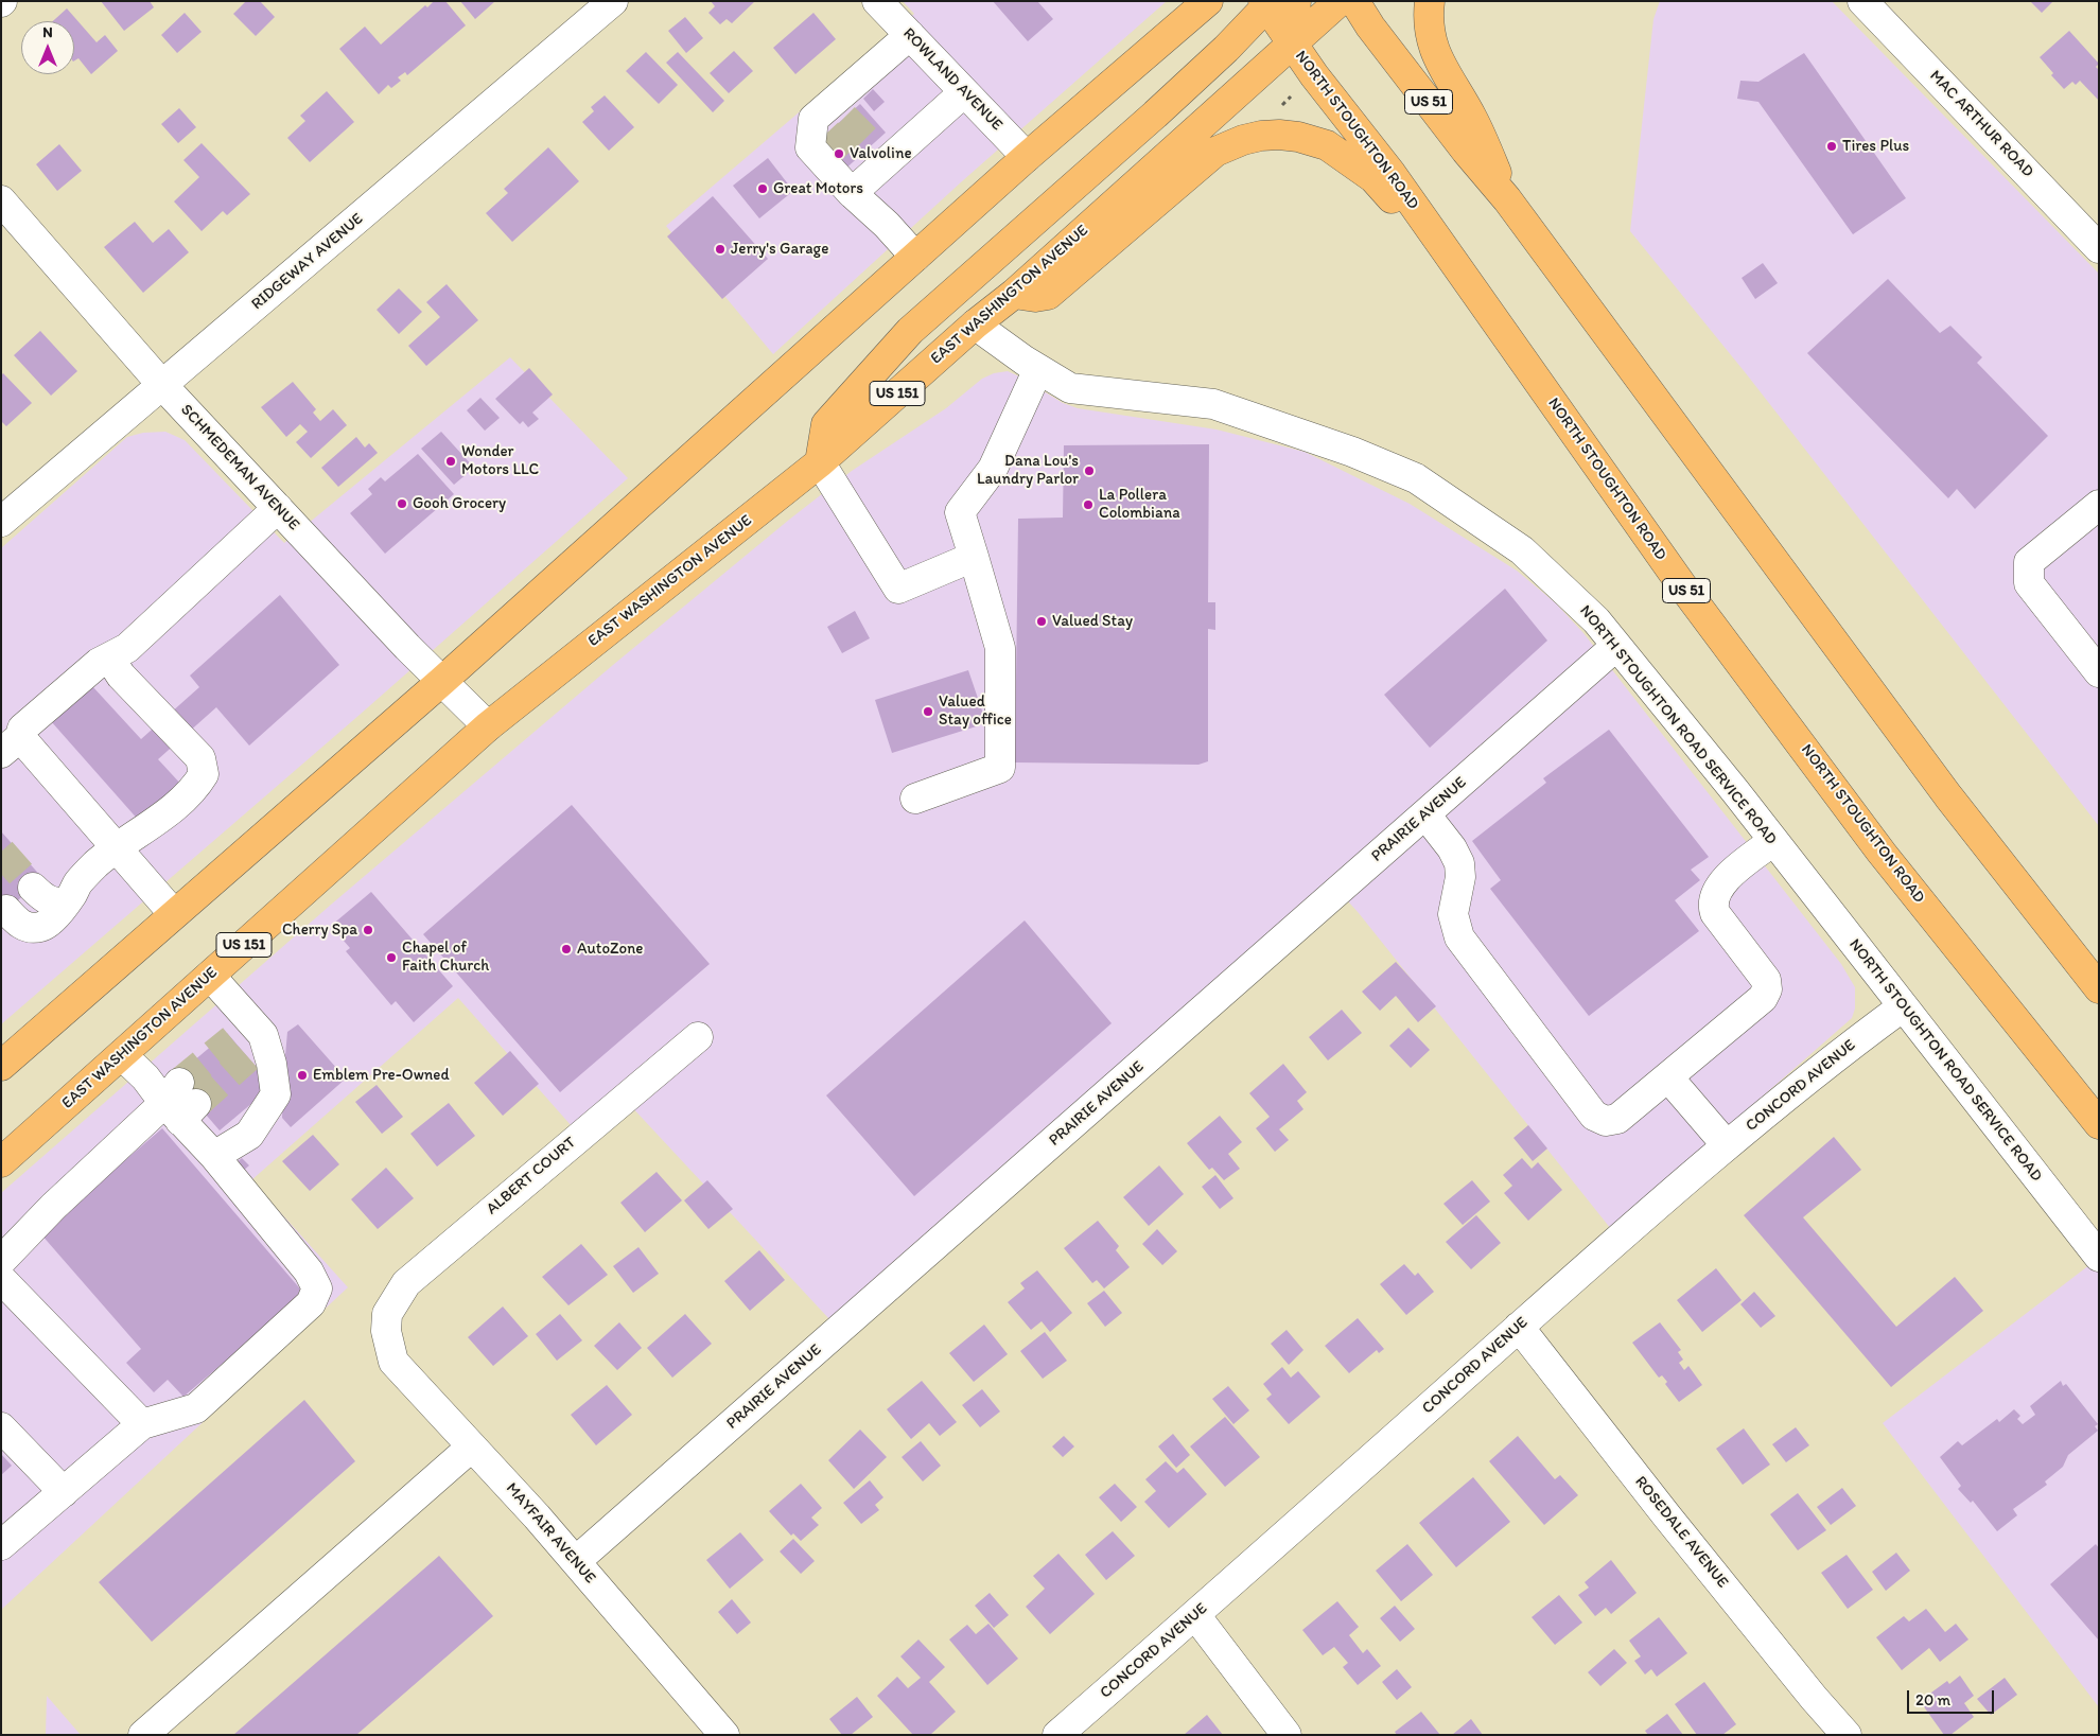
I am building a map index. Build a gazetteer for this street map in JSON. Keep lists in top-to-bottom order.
{
  "streets": {
    "main road": [
      "US 51",
      "NORTH STOUGHTON ROAD",
      "EAST WASHINGTON AVENUE",
      "US 151"
    ],
    "street": [
      "ROWLAND AVENUE",
      "MAC ARTHUR ROAD",
      "RIDGEWAY AVENUE",
      "SCHMEDEMAN AVENUE",
      "NORTH STOUGHTON ROAD SERVICE ROAD",
      "PRAIRIE AVENUE",
      "CONCORD AVENUE",
      "ALBERT COURT",
      "ROSEDALE AVENUE",
      "MAYFAIR AVENUE"
    ]
  },
  "crossings": [
    ["NORTH STOUGHTON ROAD", "EAST WASHINGTON AVENUE"],
    ["RIDGEWAY AVENUE", "SCHMEDEMAN AVENUE"],
    ["EAST WASHINGTON AVENUE", "SCHMEDEMAN AVENUE"],
    ["EAST WASHINGTON AVENUE", "NORTH STOUGHTON ROAD SERVICE ROAD"],
    ["NORTH STOUGHTON ROAD SERVICE ROAD", "PRAIRIE AVENUE"],
    ["NORTH STOUGHTON ROAD SERVICE ROAD", "CONCORD AVENUE"],
    ["PRAIRIE AVENUE", "MAYFAIR AVENUE"],
    ["CONCORD AVENUE", "ROSEDALE AVENUE"],
    ["ALBERT COURT", "MAYFAIR AVENUE"]
  ],
  "places": [
    "Tires Plus",
    "Valvoline",
    "Great Motors",
    "Jerry's Garage",
    "Wonder Motors LLC",
    "Dana Lou's Laundry Parlor",
    "Gooh Grocery",
    "La Pollera Colombiana",
    "Valued Stay",
    "Valued Stay office",
    "Cherry Spa",
    "AutoZone",
    "Chapel of Faith Church",
    "Emblem Pre-Owned"
  ],
  "scale_bar": "20 m",
  "north": "top"
}
